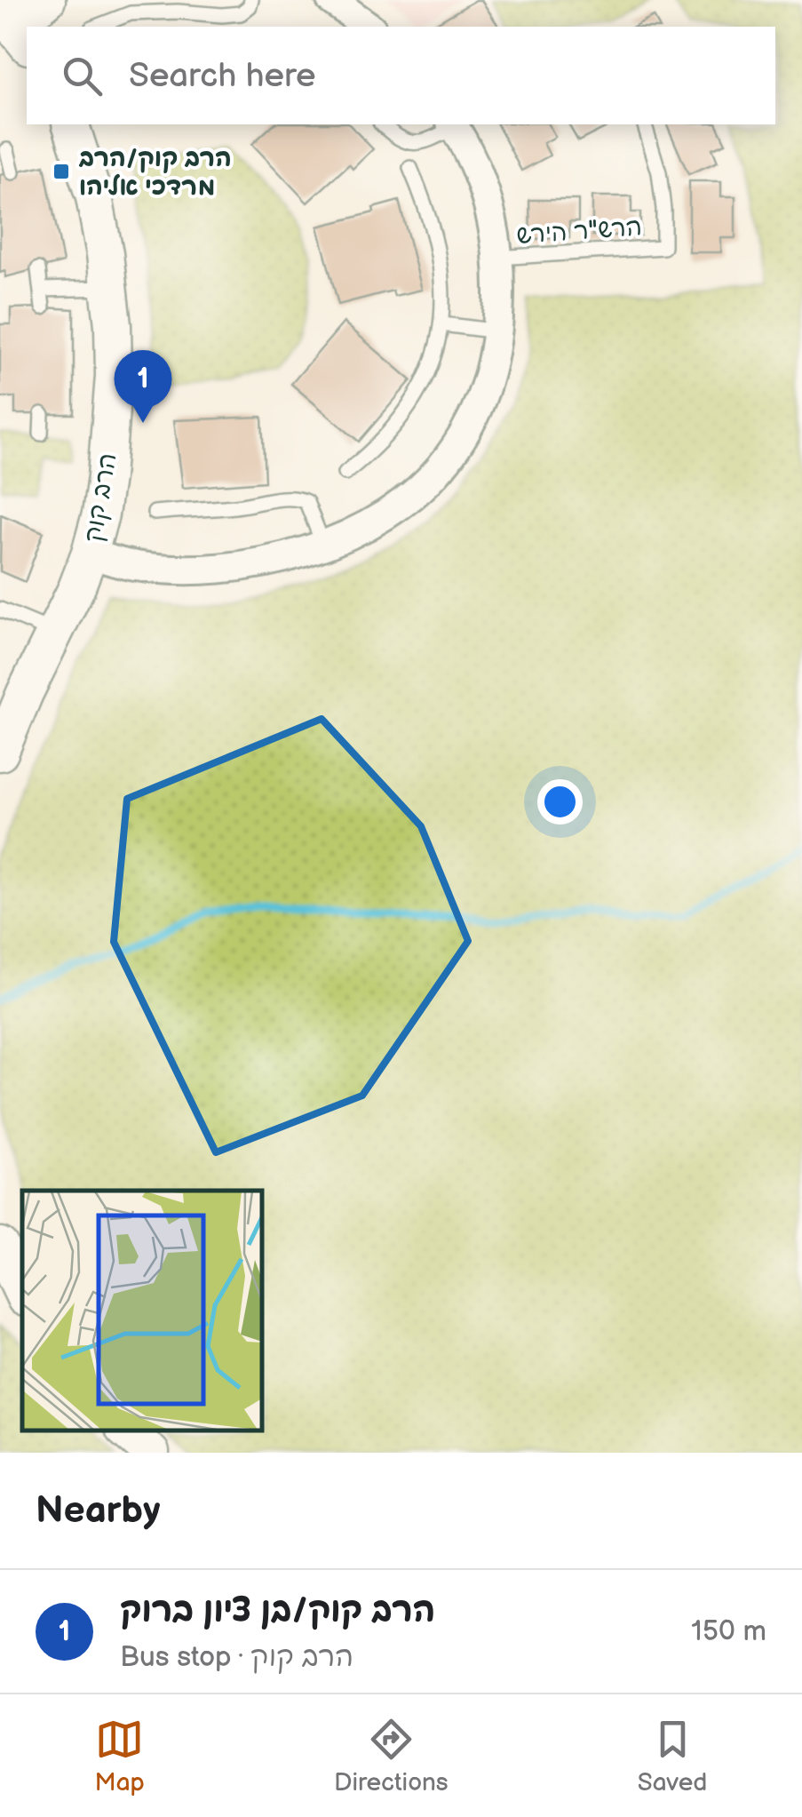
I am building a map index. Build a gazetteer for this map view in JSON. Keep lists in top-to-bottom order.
{
  "streets": {
    "street": ["הרב קוק"],
    "lane": ["הרש\"ר הירש"]
  },
  "places": {
    "transit": ["הרב קוק/הרב מרדכי אליהו"]
  },
  "page": {
    "search": "Search here",
    "pins": "1",
    "heading": "Nearby",
    "list": [
      {
        "mark": "1",
        "name": "הרב קוק/בן ציון ברוק",
        "note": "Bus stop · הרב קוק",
        "value": "150 m"
      }
    ],
    "nav": ["Map", "Directions", "Saved"]
  }
}
